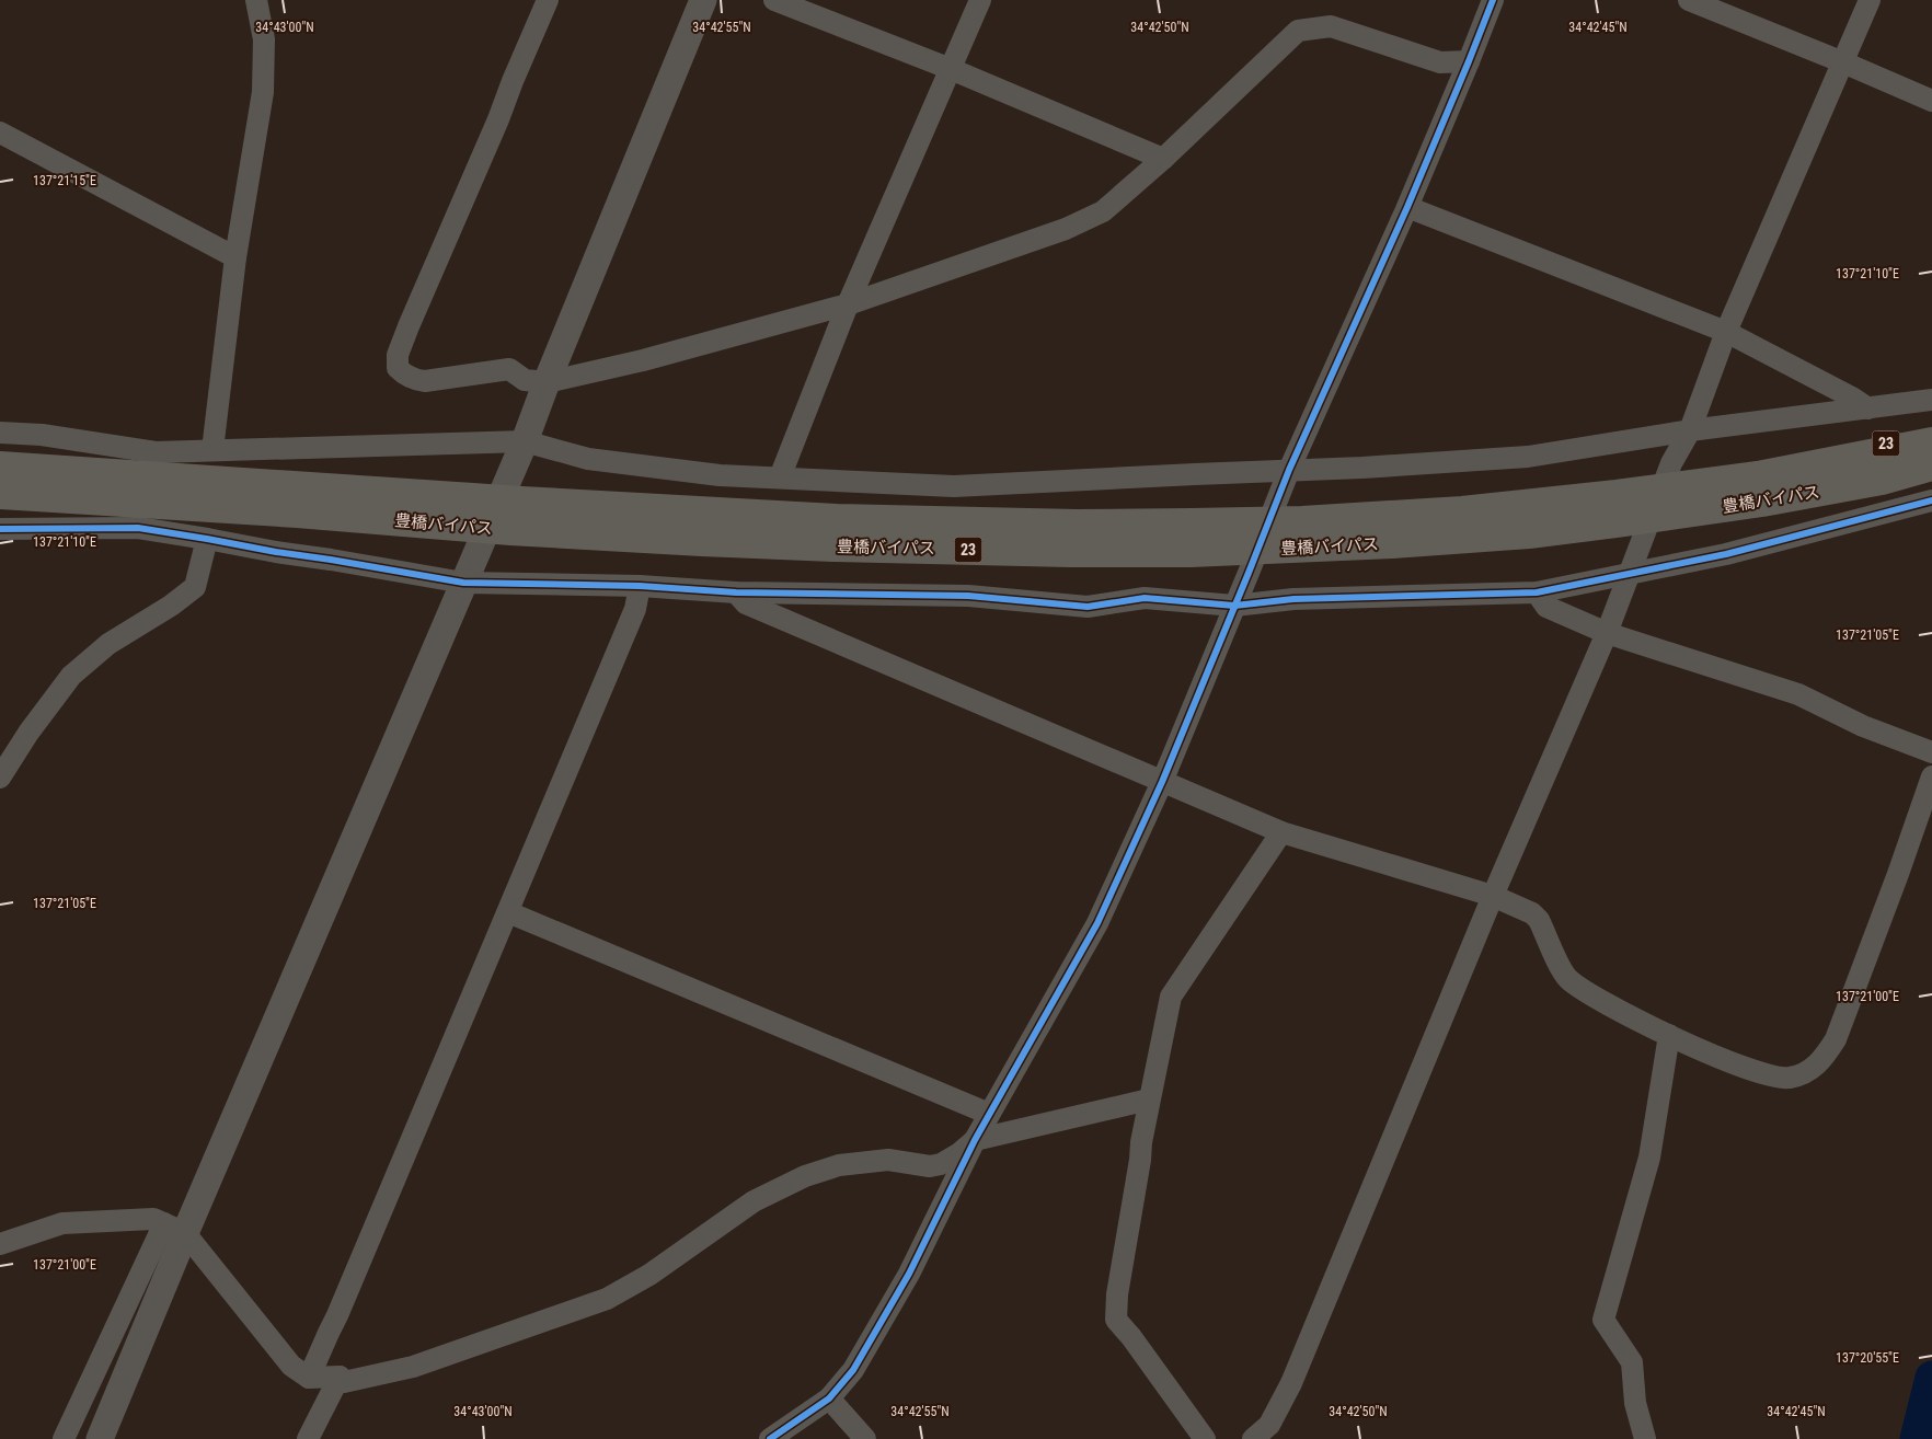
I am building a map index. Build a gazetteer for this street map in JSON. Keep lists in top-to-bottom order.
{
  "streets": {
    "highway": ["23", "豊橋バイパス"]
  },
  "crossings": [
    ["23", "豊橋バイパス"]
  ],
  "coordinates": [
    "34°43'00\"N",
    "34°42'55\"N",
    "34°42'50\"N",
    "34°42'45\"N",
    "137°21'15\"E",
    "137°21'10\"E",
    "137°21'05\"E",
    "137°21'00\"E",
    "137°20'55\"E"
  ]
}
